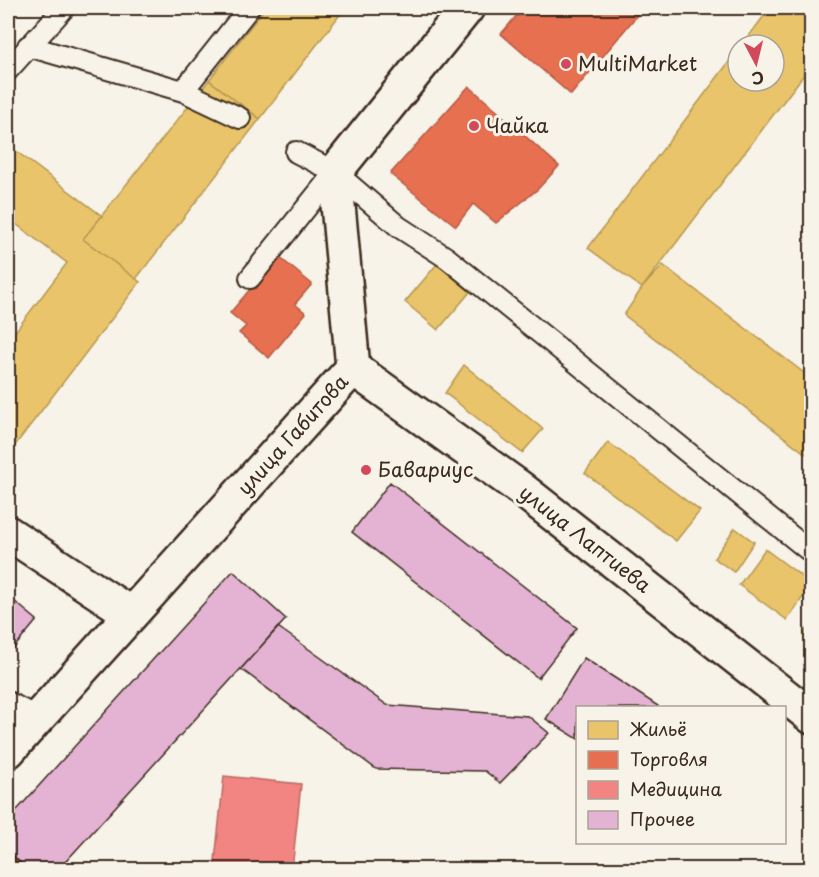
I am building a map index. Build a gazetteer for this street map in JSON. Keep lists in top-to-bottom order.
{
  "streets": {
    "street": ["улица Габитова", "улица Лаптиева"]
  },
  "crossings": [
    ["улица Габитова", "улица Лаптиева"]
  ],
  "places": ["MultiMarket", "Чайка", "Бавариус"],
  "legend": [
    "Жильё",
    "Торговля",
    "Медицина",
    "Прочее"
  ],
  "north": "bottom"
}
